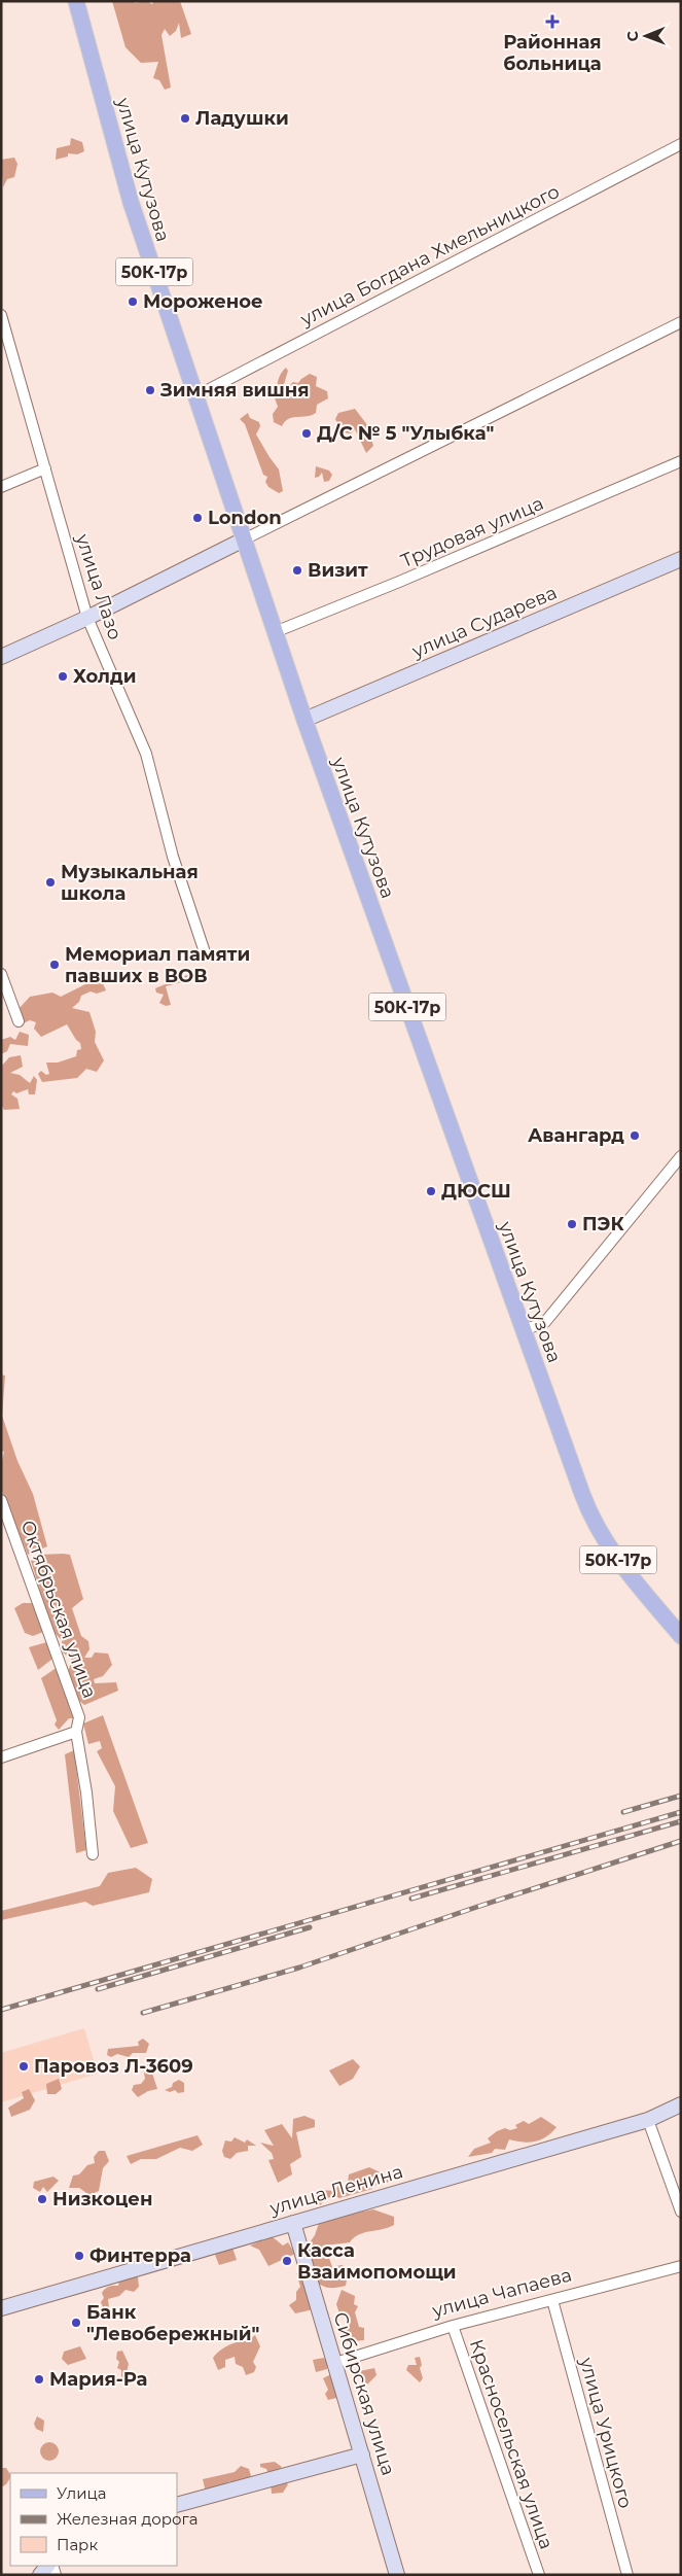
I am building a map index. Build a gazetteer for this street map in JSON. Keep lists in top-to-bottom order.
{
  "streets": {
    "main road": ["улица Кутузова", "50К-17р"],
    "street": [
      "улица Богдана Хмельницкого",
      "Трудовая улица",
      "улица Лазо",
      "улица Сударева",
      "Октябрьская улица",
      "улица Ленина",
      "улица Чапаева",
      "Сибирская улица",
      "улица Урицкого",
      "Красносельская улица"
    ]
  },
  "crossings": [
    ["улица Кутузова", "улица Богдана Хмельницкого"],
    ["улица Кутузова", "Трудовая улица"],
    ["улица Кутузова", "улица Сударева"],
    ["улица Ленина", "Сибирская улица"],
    ["улица Чапаева", "Сибирская улица"],
    ["улица Чапаева", "улица Урицкого"],
    ["улица Чапаева", "Красносельская улица"]
  ],
  "places": {
    "health": ["Районная больница"],
    "other": [
      "Ладушки",
      "Мороженое",
      "Зимняя вишня",
      "Д/С № 5 \"Улыбка\"",
      "London",
      "Визит",
      "Холди",
      "Музыкальная школа",
      "Мемориал памяти павших в ВОВ",
      "Авангард",
      "ДЮСШ",
      "ПЭК",
      "Паровоз Л-3609",
      "Низкоцен",
      "Финтерра",
      "Касса Взаимопомощи",
      "Банк \"Левобережный\"",
      "Мария-Ра"
    ]
  },
  "legend": ["Улица", "Железная дорога", "Парк"],
  "north": "left"
}
